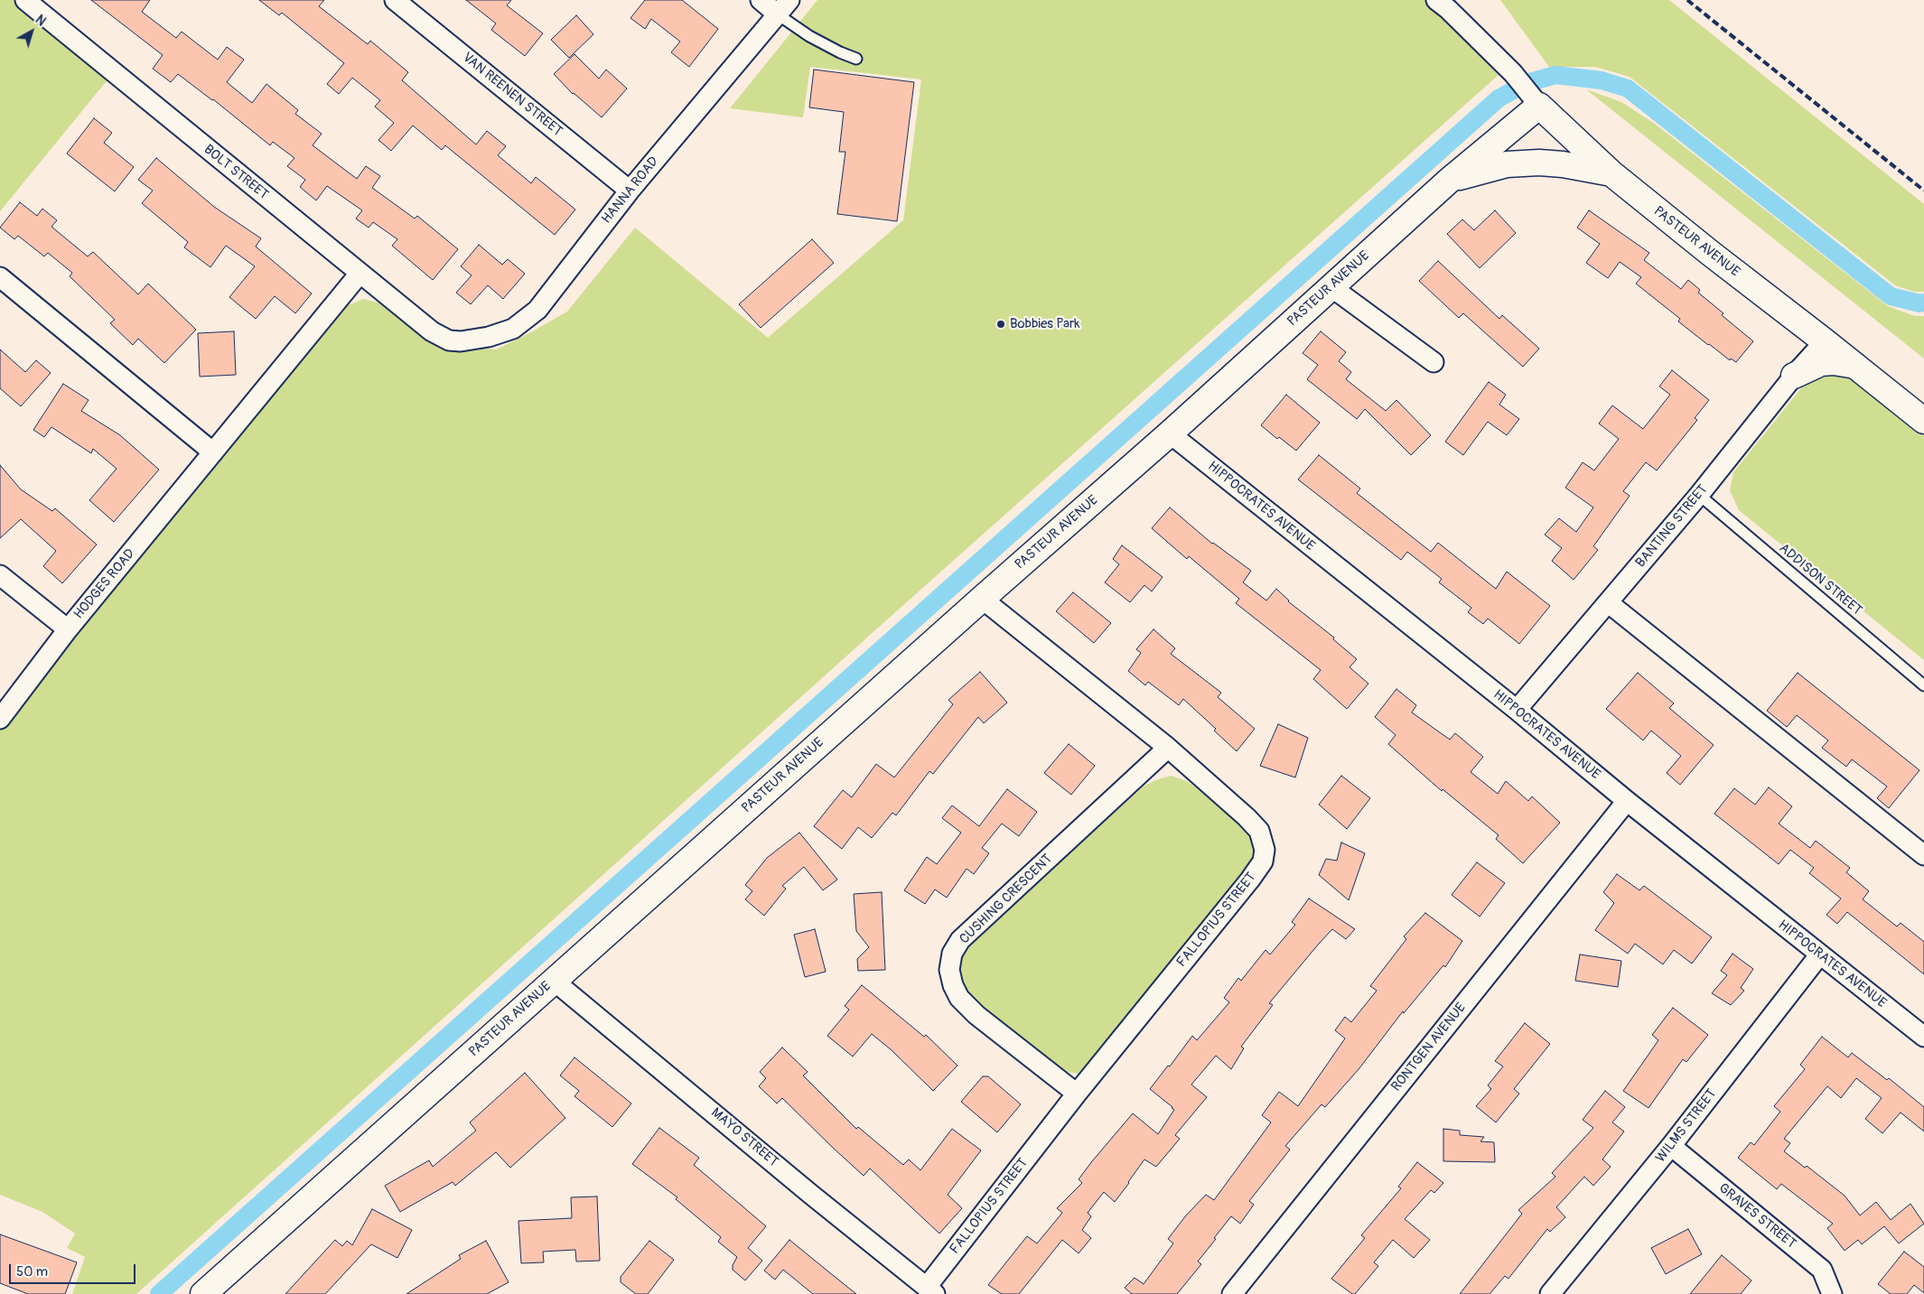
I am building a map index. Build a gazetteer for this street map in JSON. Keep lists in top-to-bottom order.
{
  "streets": {
    "street": [
      "VAN REENEN STREET",
      "BOLT STREET",
      "HANNA ROAD",
      "PASTEUR AVENUE",
      "HIPPOCRATES AVENUE",
      "BANTING STREET",
      "HODGES ROAD",
      "CUSHING CRESCENT",
      "FALLOPIUS STREET",
      "RONTGEN AVENUE",
      "WILMS STREET",
      "MAYO STREET",
      "GRAVES STREET"
    ],
    "lane": ["ADDISON STREET"]
  },
  "crossings": [
    ["VAN REENEN STREET", "HANNA ROAD"],
    ["BOLT STREET", "HANNA ROAD"],
    ["BOLT STREET", "HODGES ROAD"],
    ["PASTEUR AVENUE", "HIPPOCRATES AVENUE"],
    ["PASTEUR AVENUE", "BANTING STREET"],
    ["PASTEUR AVENUE", "FALLOPIUS STREET"],
    ["PASTEUR AVENUE", "MAYO STREET"],
    ["HIPPOCRATES AVENUE", "BANTING STREET"],
    ["HIPPOCRATES AVENUE", "RONTGEN AVENUE"],
    ["HIPPOCRATES AVENUE", "WILMS STREET"],
    ["BANTING STREET", "ADDISON STREET"],
    ["CUSHING CRESCENT", "FALLOPIUS STREET"],
    ["FALLOPIUS STREET", "MAYO STREET"],
    ["WILMS STREET", "GRAVES STREET"]
  ],
  "places": ["Bobbies Park"],
  "scale_bar": "50 m",
  "north": "top right"
}
